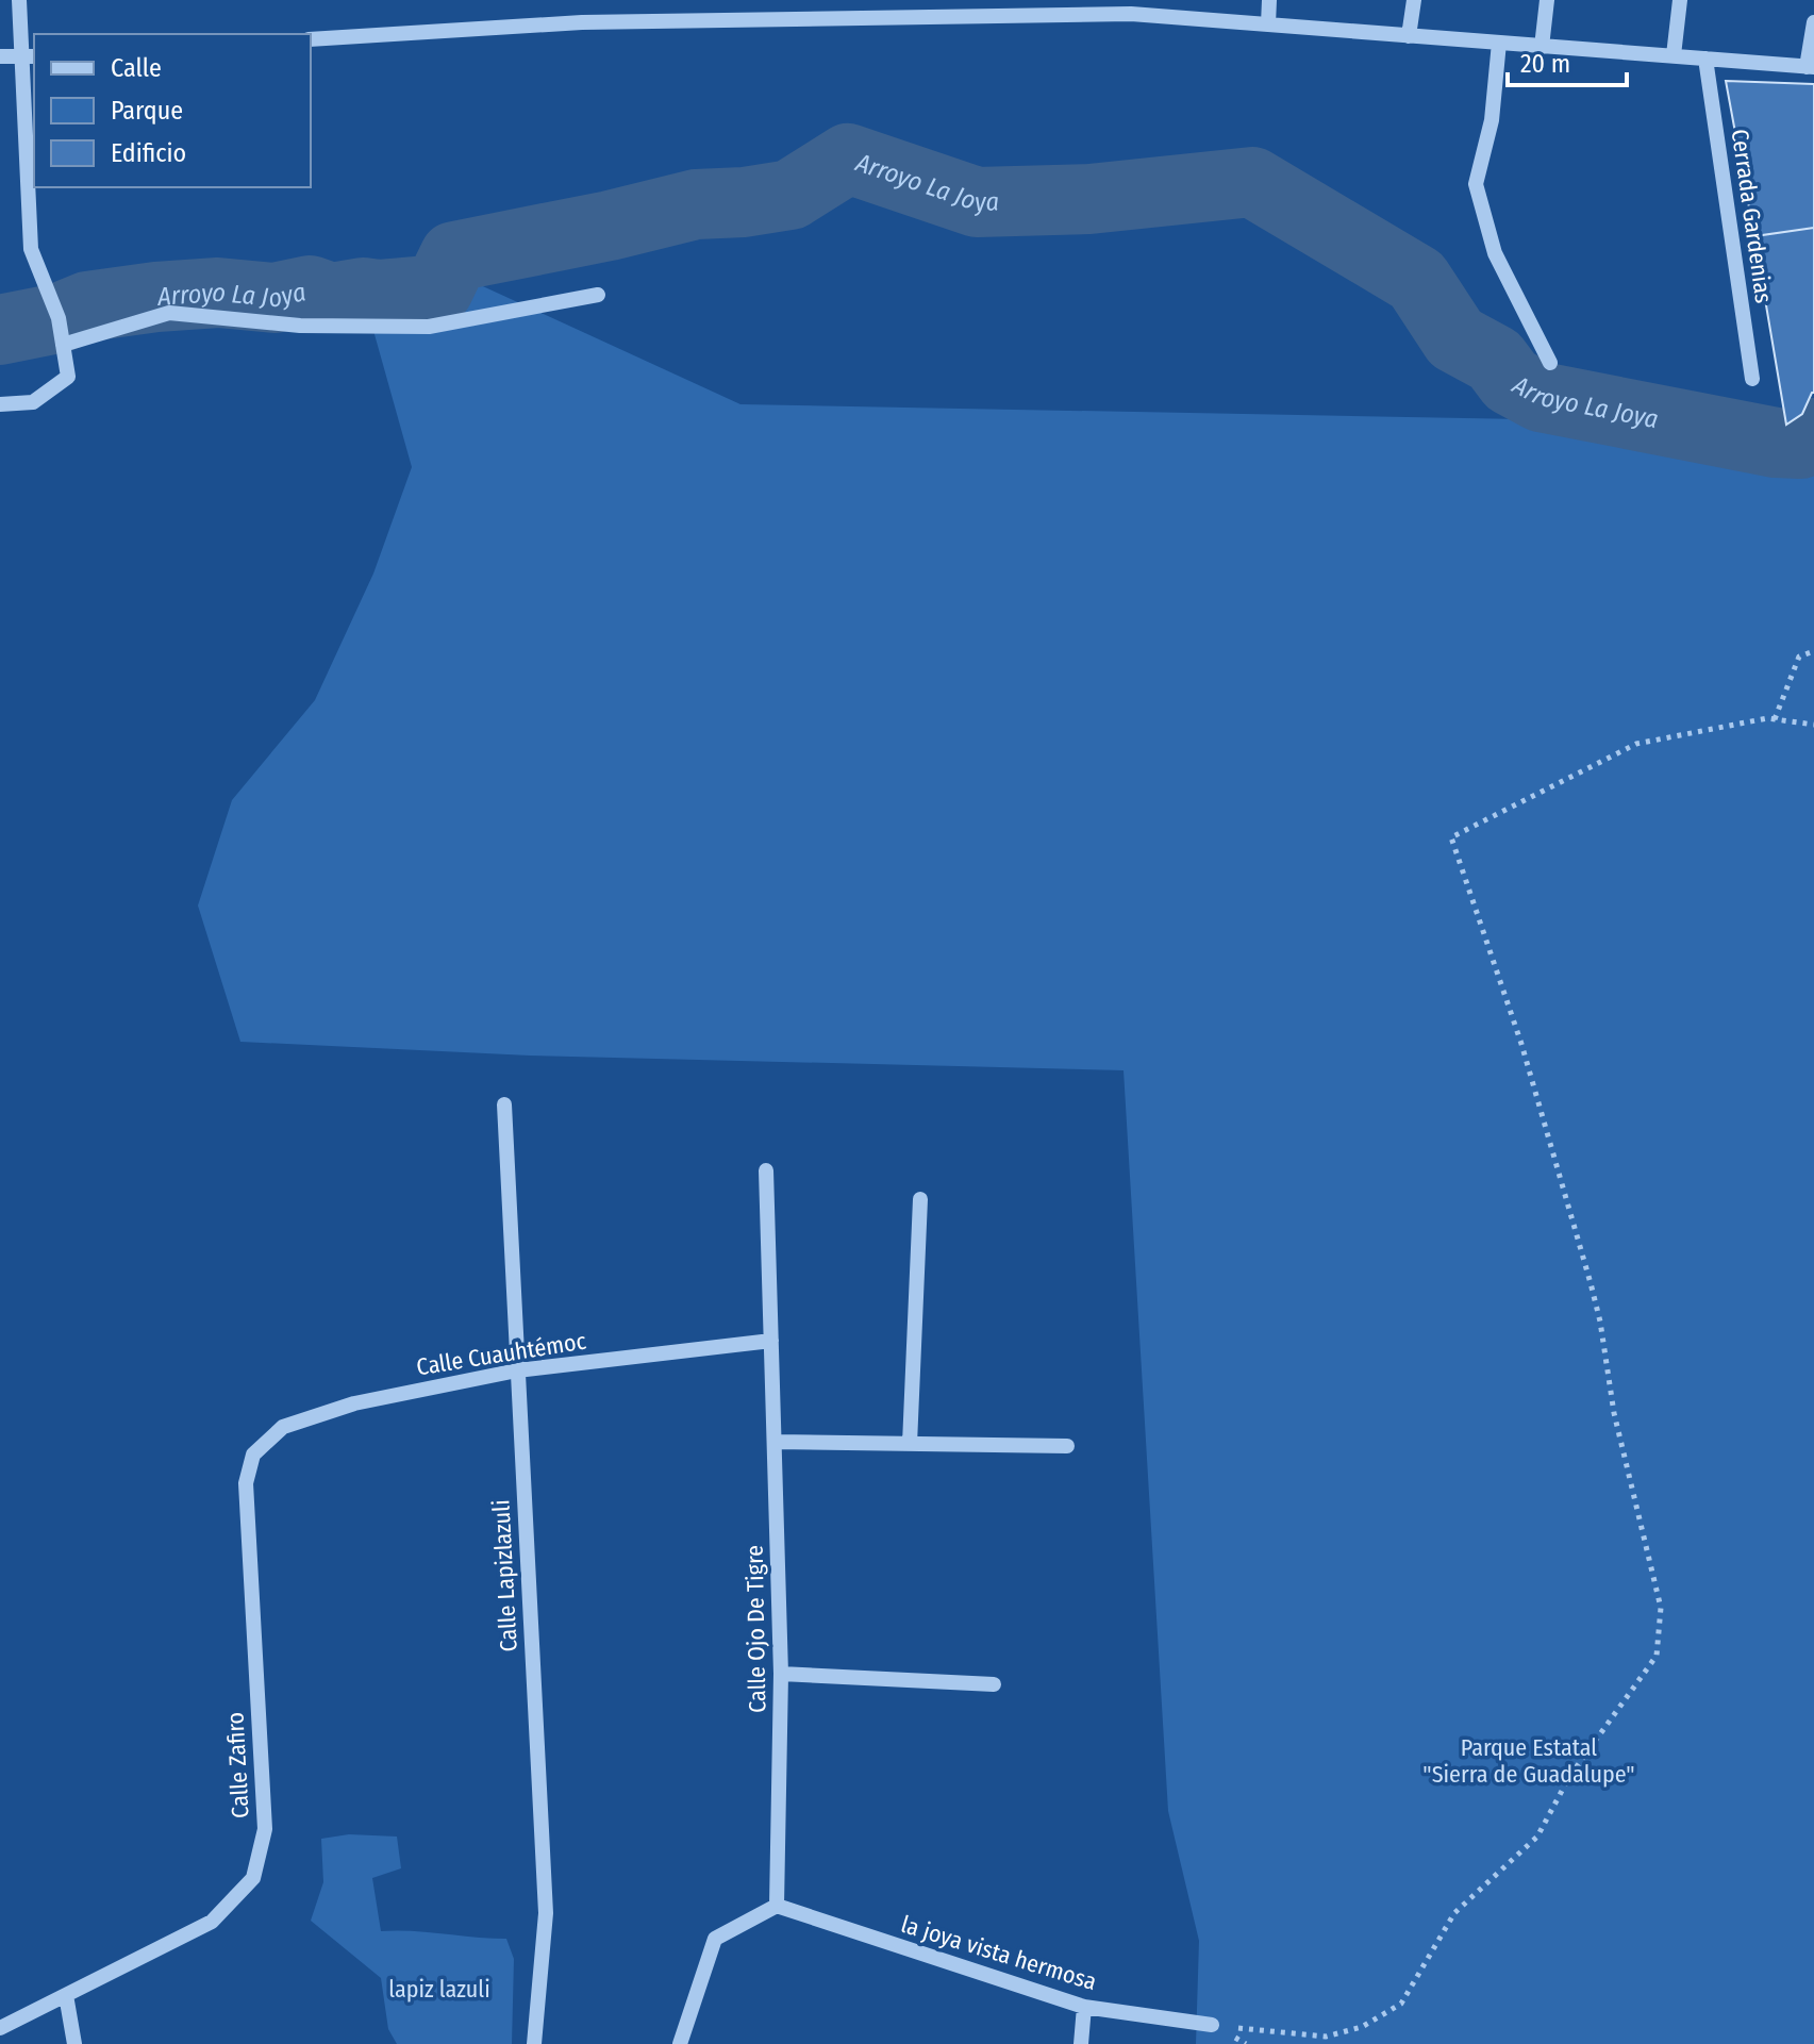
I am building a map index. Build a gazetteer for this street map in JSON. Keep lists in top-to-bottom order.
{
  "streets": {
    "street": [
      "Cerrada Gardenias",
      "Calle Cuauhtémoc",
      "Calle Lapizlazuli",
      "Calle Ojo De Tigre",
      "Calle Zafiro",
      "la joya vista hermosa"
    ]
  },
  "crossings": [
    ["Calle Cuauhtémoc", "Calle Lapizlazuli"],
    ["Calle Cuauhtémoc", "Calle Ojo De Tigre"],
    ["Calle Cuauhtémoc", "Calle Zafiro"],
    ["Calle Ojo De Tigre", "la joya vista hermosa"]
  ],
  "water": ["Arroyo La Joya"],
  "parks": ["Parque Estatal \"Sierra de Guadalupe\"", "lapiz lazuli"],
  "legend": ["Calle", "Parque", "Edificio"],
  "scale_bar": "20 m"
}
